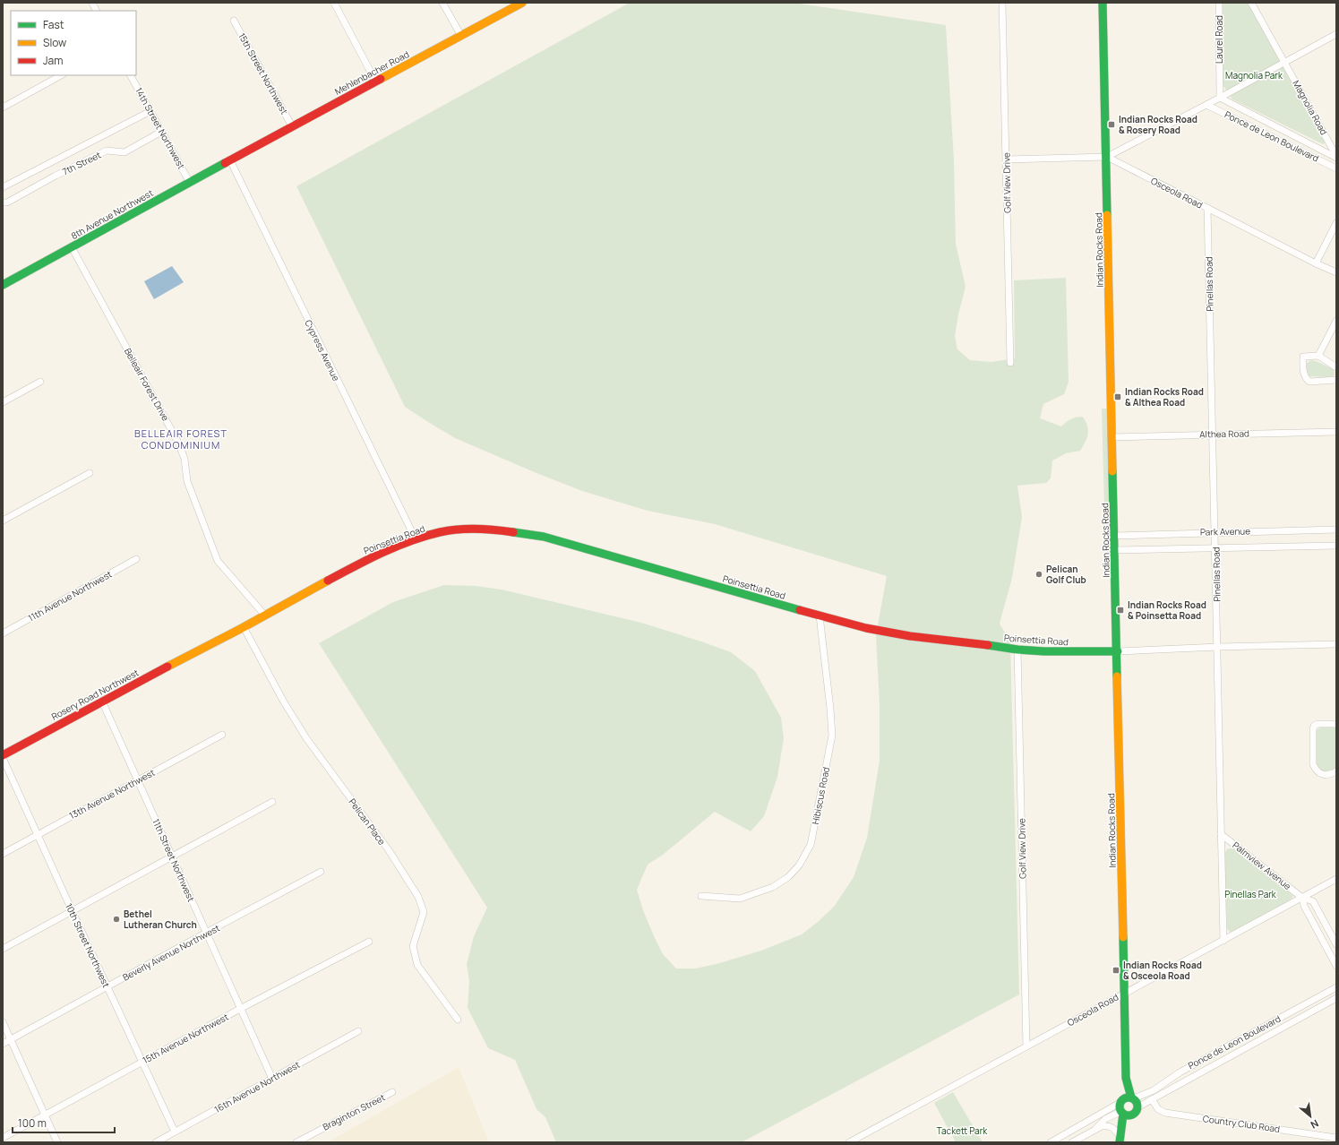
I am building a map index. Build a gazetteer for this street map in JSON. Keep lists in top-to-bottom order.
{
  "streets": {
    "street": [
      "Laurel Road",
      "Mehlenbacher Road",
      "15th Street Northwest",
      "Magnolia Road",
      "14th Street Northwest",
      "Ponce de Leon Boulevard",
      "7th Street",
      "Golf View Drive",
      "Osceola Road",
      "8th Avenue Northwest",
      "Indian Rocks Road",
      "Pinellas Road",
      "Cypress Avenue",
      "Belleair Forest Drive",
      "Althea Road",
      "Park Avenue",
      "Poinsettia Road",
      "11th Avenue Northwest",
      "Rosery Road Northwest",
      "13th Avenue Northwest",
      "Hibiscus Road",
      "Pelican Place",
      "11th Street Northwest",
      "Palmview Avenue",
      "10th Street Northwest",
      "Beverly Avenue Northwest",
      "15th Avenue Northwest",
      "16th Avenue Northwest",
      "Braginton Street",
      "Country Club Road"
    ]
  },
  "crossings": [
    ["Laurel Road", "Ponce de Leon Boulevard"],
    ["Mehlenbacher Road", "15th Street Northwest"],
    ["Mehlenbacher Road", "8th Avenue Northwest"],
    ["Mehlenbacher Road", "Cypress Avenue"],
    ["Magnolia Road", "Ponce de Leon Boulevard"],
    ["14th Street Northwest", "7th Street"],
    ["14th Street Northwest", "8th Avenue Northwest"],
    ["Ponce de Leon Boulevard", "Indian Rocks Road"],
    ["Ponce de Leon Boulevard", "Country Club Road"],
    ["Golf View Drive", "Osceola Road"],
    ["Golf View Drive", "Poinsettia Road"],
    ["Osceola Road", "Indian Rocks Road"],
    ["Osceola Road", "Pinellas Road"],
    ["Osceola Road", "Palmview Avenue"],
    ["8th Avenue Northwest", "Cypress Avenue"],
    ["8th Avenue Northwest", "Belleair Forest Drive"],
    ["Indian Rocks Road", "Althea Road"],
    ["Indian Rocks Road", "Park Avenue"],
    ["Indian Rocks Road", "Poinsettia Road"],
    ["Pinellas Road", "Althea Road"],
    ["Pinellas Road", "Park Avenue"],
    ["Pinellas Road", "Poinsettia Road"],
    ["Pinellas Road", "Palmview Avenue"],
    ["Cypress Avenue", "Poinsettia Road"],
    ["Belleair Forest Drive", "Poinsettia Road"],
    ["Poinsettia Road", "Rosery Road Northwest"],
    ["Poinsettia Road", "Hibiscus Road"],
    ["Poinsettia Road", "Pelican Place"],
    ["Rosery Road Northwest", "11th Street Northwest"],
    ["Rosery Road Northwest", "10th Street Northwest"],
    ["13th Avenue Northwest", "11th Street Northwest"],
    ["13th Avenue Northwest", "10th Street Northwest"],
    ["11th Street Northwest", "Beverly Avenue Northwest"],
    ["11th Street Northwest", "15th Avenue Northwest"],
    ["11th Street Northwest", "16th Avenue Northwest"],
    ["10th Street Northwest", "Beverly Avenue Northwest"],
    ["10th Street Northwest", "15th Avenue Northwest"],
    ["10th Street Northwest", "16th Avenue Northwest"]
  ],
  "districts": ["BELLEAIR FOREST CONDOMINIUM"],
  "parks": ["Magnolia Park", "Pinellas Park", "Tackett Park"],
  "places": {
    "transit": [
      "Indian Rocks Road & Rosery Road",
      "Indian Rocks Road & Althea Road",
      "Indian Rocks Road & Poinsetta Road",
      "Indian Rocks Road & Osceola Road"
    ],
    "other": ["Pelican Golf Club", "Bethel Lutheran Church"]
  },
  "legend": ["Fast", "Slow", "Jam"],
  "scale_bar": "100 m",
  "north": "bottom right"
}
